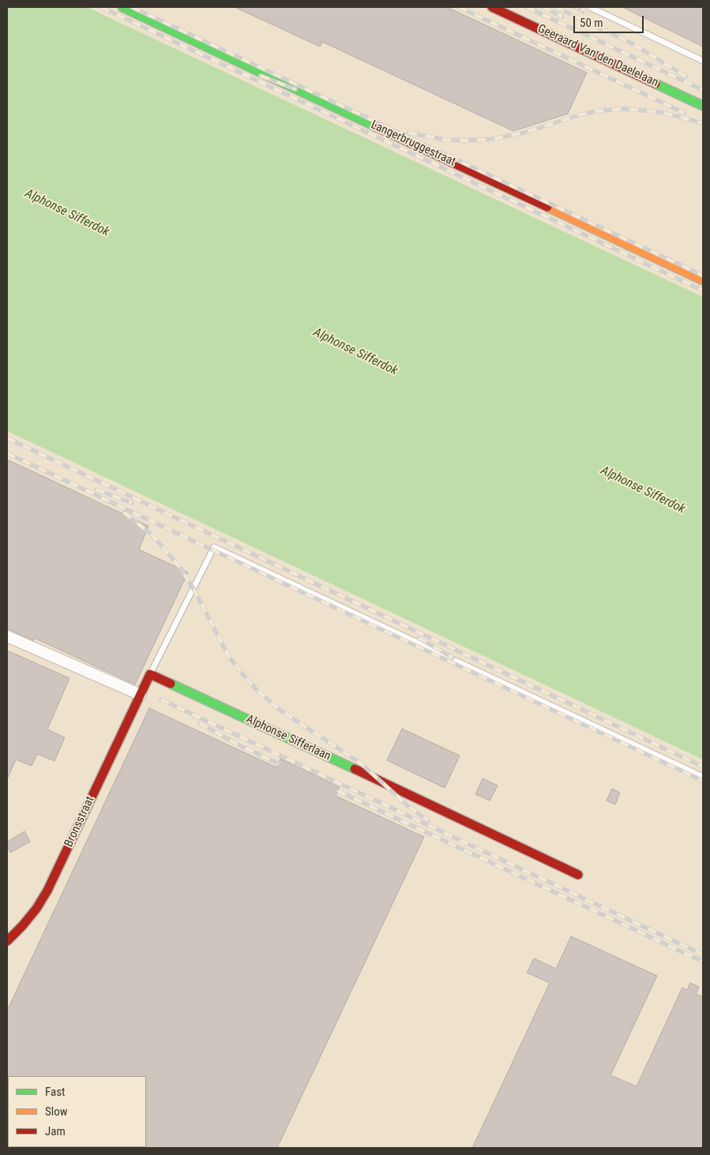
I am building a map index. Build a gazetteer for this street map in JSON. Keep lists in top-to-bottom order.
{
  "streets": {
    "street": [
      "Geeraard Van den Daelelaan",
      "Langerbruggestraat",
      "Alphonse Sifferlaan",
      "Bronsstraat"
    ]
  },
  "water": ["Alphonse Sifferdok"],
  "legend": ["Fast", "Slow", "Jam"],
  "scale_bar": "50 m"
}
